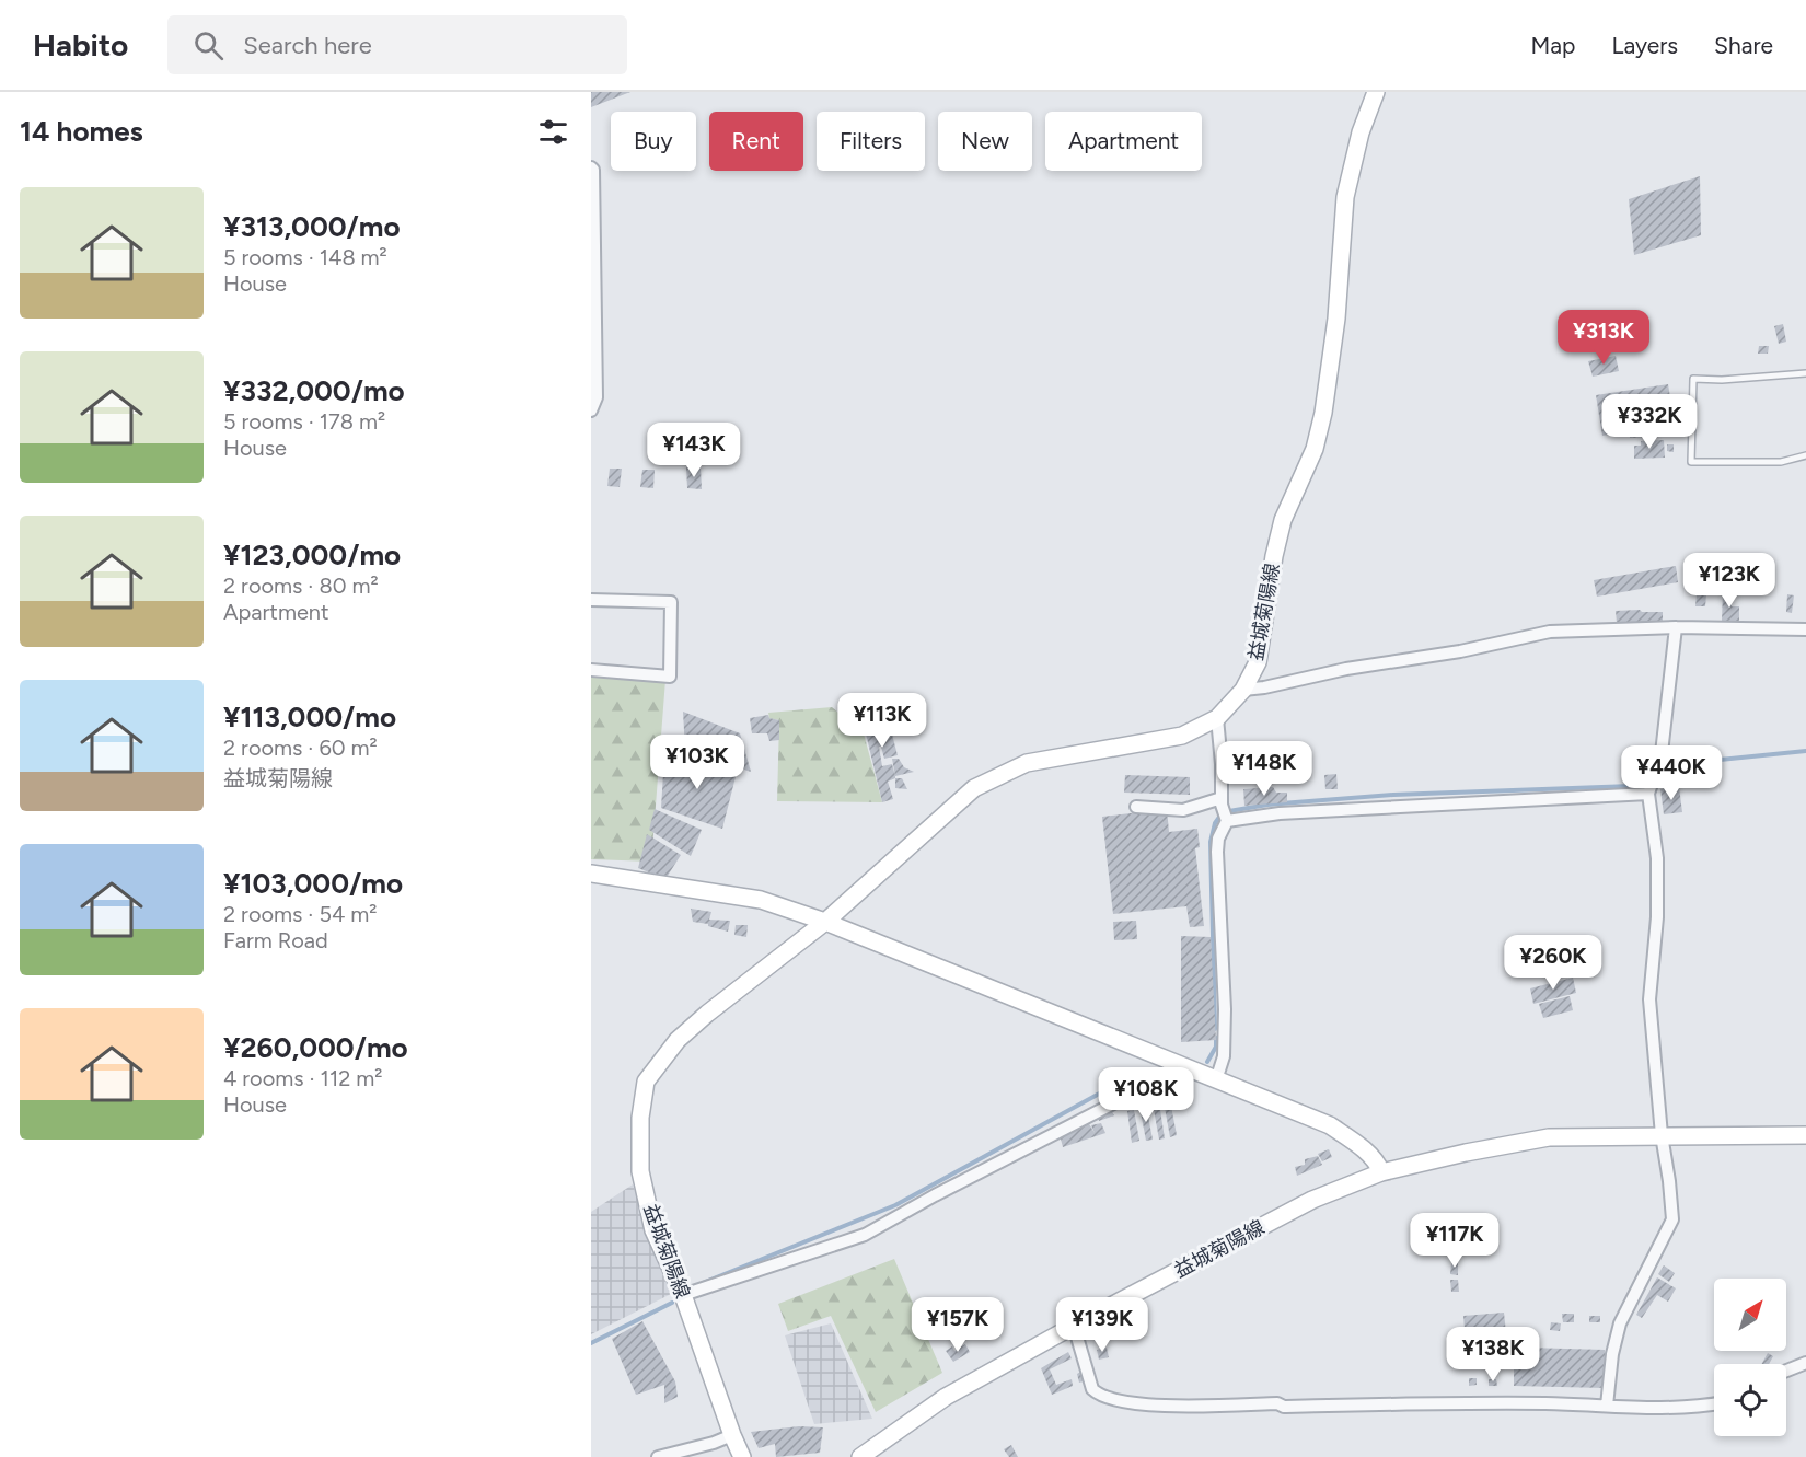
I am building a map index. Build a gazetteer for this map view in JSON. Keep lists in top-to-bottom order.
{
  "streets": {
    "main road": ["益城菊陽線"]
  },
  "north": "top right",
  "page": {
    "header": "Habito",
    "search": "Search here",
    "nav": ["Map", "Layers", "Share"],
    "heading": "14 homes",
    "chip": [
      "Buy",
      "Rent",
      "Filters",
      "New",
      "Apartment"
    ],
    "list": [
      {
        "name": "¥313,000/mo",
        "note": "5 rooms · 148 m² · House"
      },
      {
        "name": "¥332,000/mo",
        "note": "5 rooms · 178 m² · House"
      },
      {
        "name": "¥123,000/mo",
        "note": "2 rooms · 80 m² · Apartment"
      },
      {
        "name": "¥113,000/mo",
        "note": "2 rooms · 60 m² · 益城菊陽線"
      },
      {
        "name": "¥103,000/mo",
        "note": "2 rooms · 54 m² · Farm Road"
      },
      {
        "name": "¥260,000/mo",
        "note": "4 rooms · 112 m² · House"
      }
    ],
    "price": [
      "¥313K",
      "¥332K",
      "¥143K",
      "¥123K",
      "¥113K",
      "¥103K",
      "¥148K",
      "¥440K",
      "¥260K",
      "¥108K",
      "¥117K",
      "¥157K",
      "¥139K",
      "¥138K"
    ]
  }
}
